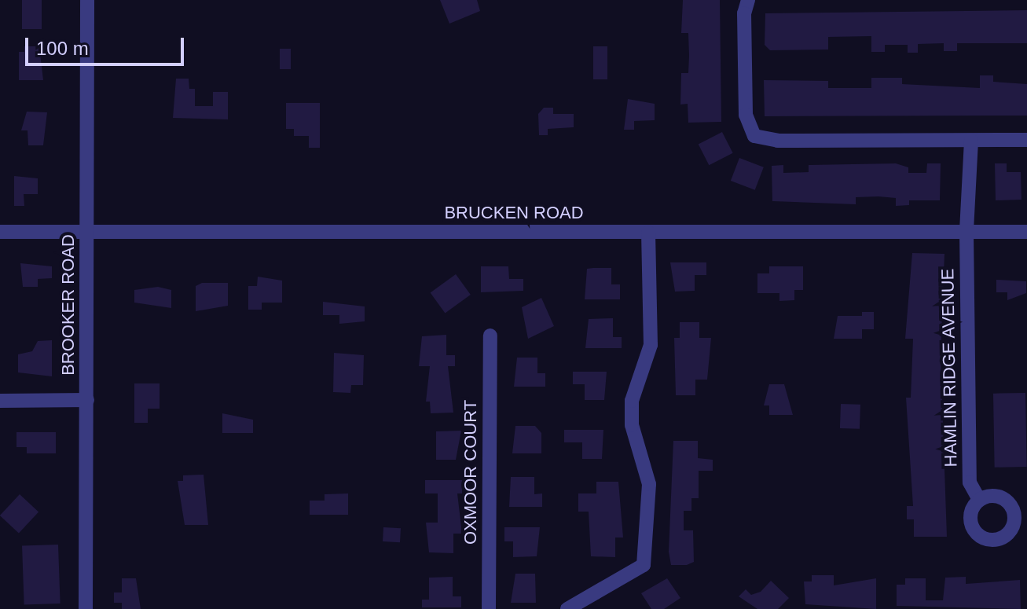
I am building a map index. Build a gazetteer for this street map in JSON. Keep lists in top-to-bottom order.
{
  "streets": {
    "street": [
      "BRUCKEN ROAD",
      "BROOKER ROAD",
      "HAMLIN RIDGE AVENUE",
      "OXMOOR COURT"
    ]
  },
  "crossings": [
    ["BRUCKEN ROAD", "BROOKER ROAD"],
    ["BRUCKEN ROAD", "HAMLIN RIDGE AVENUE"]
  ],
  "scale_bar": "100 m"
}
